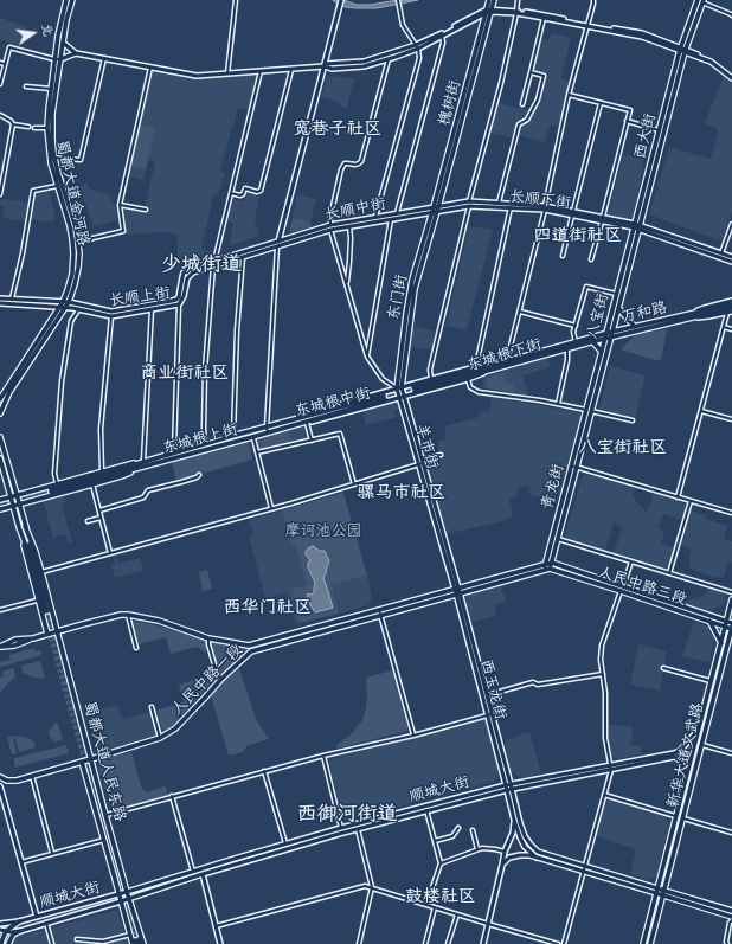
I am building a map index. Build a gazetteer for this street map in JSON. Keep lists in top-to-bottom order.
{
  "streets": {
    "main road": [
      "槐树街",
      "西大街",
      "蜀都大道金河路",
      "长顺下街",
      "长顺中街",
      "长顺上街",
      "东门街",
      "万和路",
      "八宝街",
      "东城根下街",
      "东城根中街",
      "东城根上街",
      "羊市街",
      "青龙街",
      "人民中路三段",
      "人民中路一段",
      "西玉龙街",
      "新华大道文武路",
      "蜀都大道人民东路",
      "顺城大街"
    ]
  },
  "crossings": [
    ["槐树街", "长顺下街"],
    ["槐树街", "长顺中街"],
    ["槐树街", "东门街"],
    ["西大街", "长顺下街"],
    ["西大街", "八宝街"],
    ["蜀都大道金河路", "长顺上街"],
    ["长顺下街", "长顺中街"],
    ["长顺下街", "东门街"],
    ["长顺下街", "八宝街"],
    ["长顺中街", "长顺上街"],
    ["长顺中街", "东门街"],
    ["东门街", "东城根下街"],
    ["东门街", "东城根中街"],
    ["东门街", "羊市街"],
    ["万和路", "八宝街"],
    ["万和路", "东城根下街"],
    ["八宝街", "东城根下街"],
    ["八宝街", "青龙街"],
    ["东城根下街", "东城根中街"],
    ["东城根下街", "羊市街"],
    ["东城根中街", "东城根上街"],
    ["东城根中街", "羊市街"],
    ["羊市街", "人民中路一段"],
    ["羊市街", "西玉龙街"],
    ["青龙街", "人民中路三段"],
    ["青龙街", "人民中路一段"],
    ["人民中路三段", "人民中路一段"],
    ["人民中路三段", "新华大道文武路"],
    ["人民中路一段", "西玉龙街"],
    ["人民中路一段", "蜀都大道人民东路"],
    ["西玉龙街", "顺城大街"],
    ["新华大道文武路", "顺城大街"],
    ["蜀都大道人民东路", "顺城大街"]
  ],
  "districts": [
    "宽巷子社区",
    "四道街社区",
    "少城街道",
    "商业街社区",
    "八宝街社区",
    "骡马市社区",
    "西华门社区",
    "西御河街道",
    "鼓楼社区"
  ],
  "parks": ["摩诃池公园"],
  "north": "right"
}
